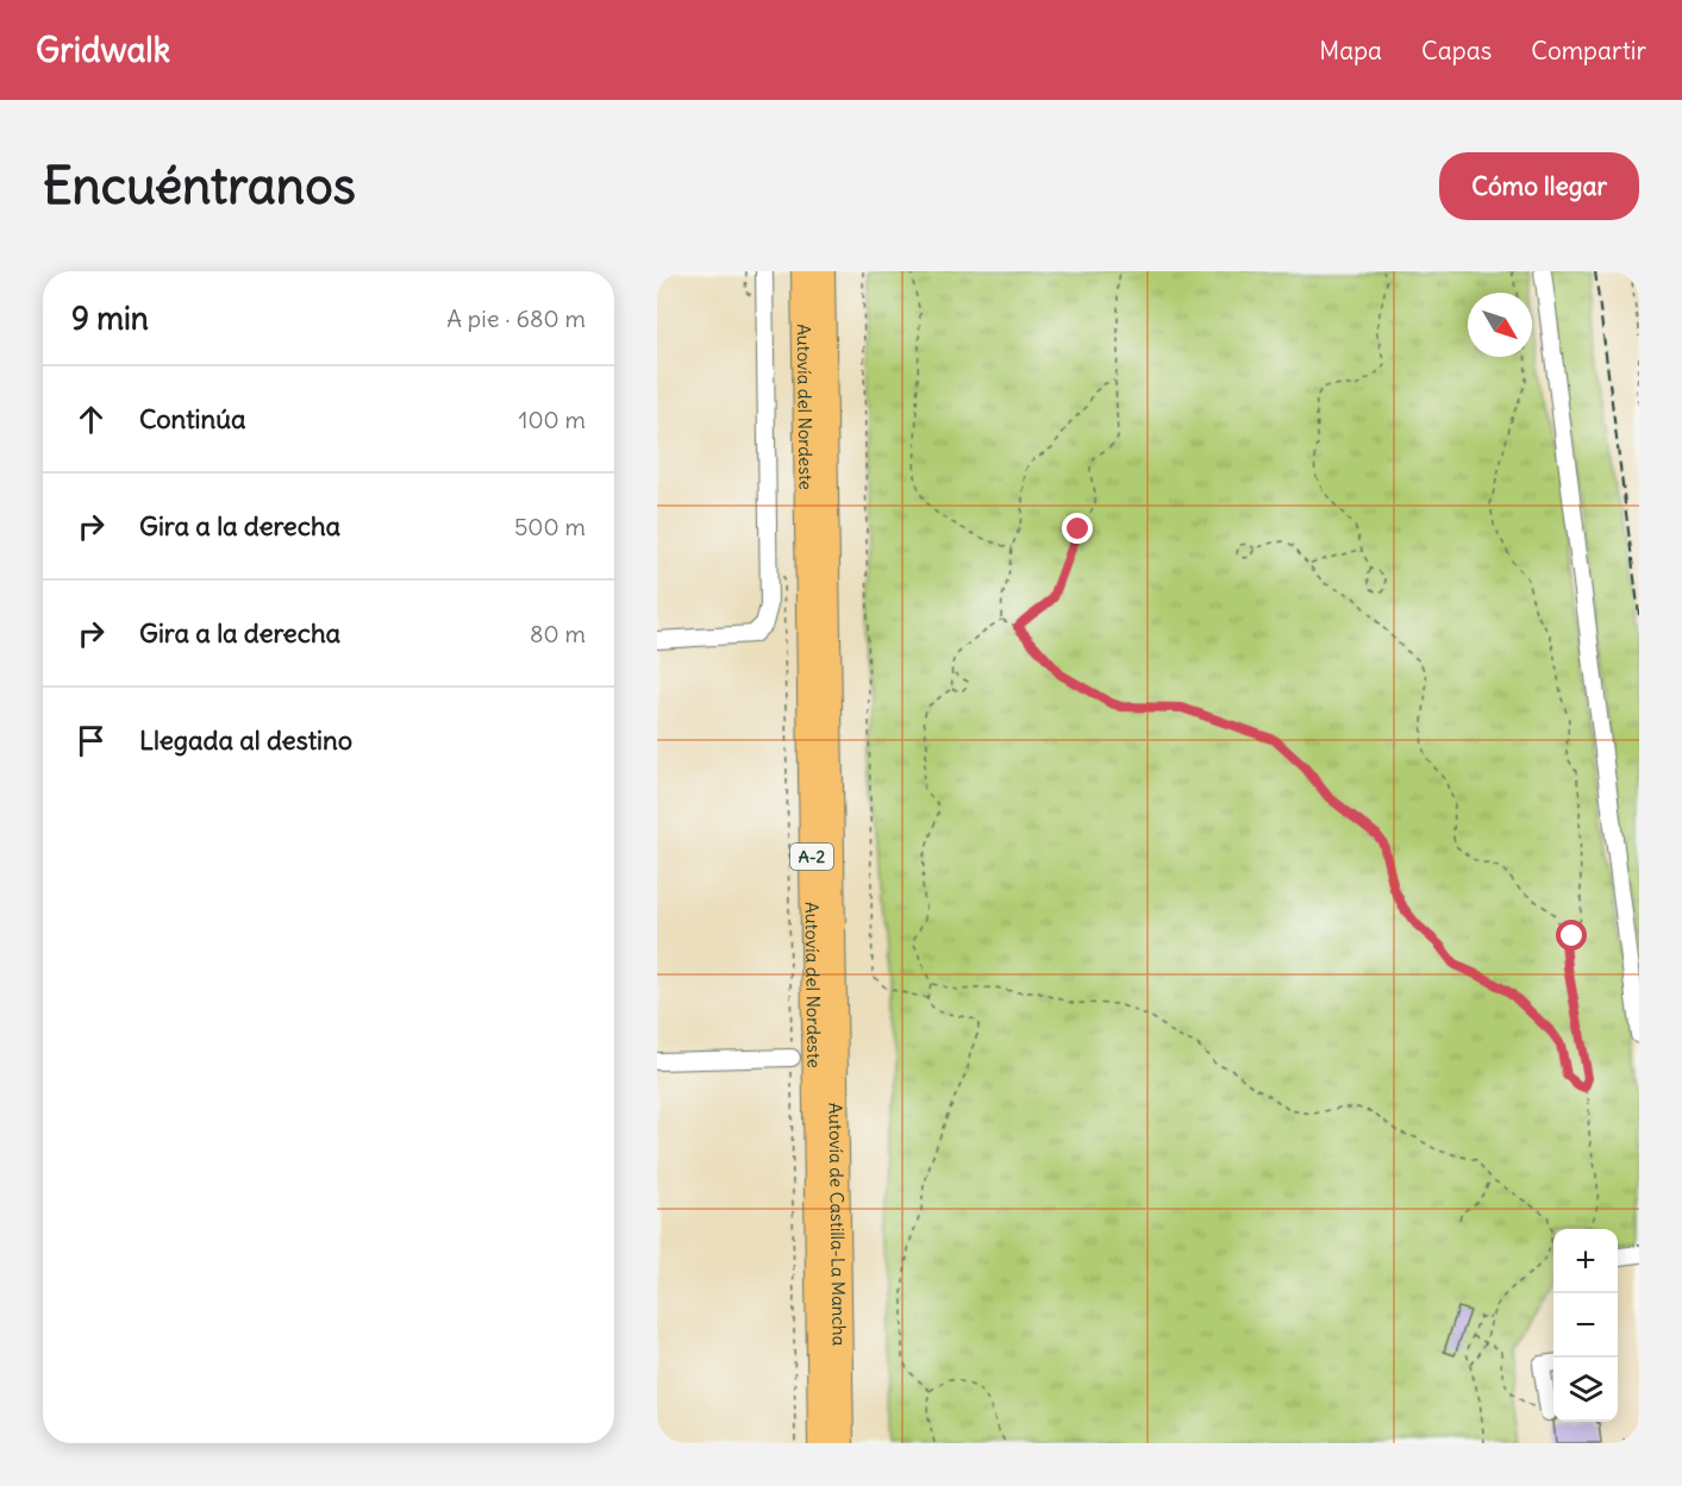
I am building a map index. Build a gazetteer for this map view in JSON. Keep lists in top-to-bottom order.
{
  "streets": {
    "highway": ["Autovía del Nordeste", "A-2", "Autovía de Castilla-La Mancha"]
  },
  "north": "bottom right",
  "page": {
    "header": "Gridwalk",
    "nav": ["Mapa", "Capas", "Compartir"],
    "buttons": "Cómo llegar",
    "title": "Encuéntranos",
    "heading": ["9 min", "A pie · 680 m"],
    "list": [
      ["Continúa", "100 m"],
      ["Gira a la derecha", "500 m"],
      ["Gira a la derecha", "80 m"],
      "Llegada al destino"
    ],
    "map_buttons": ["+", "−"]
  }
}
